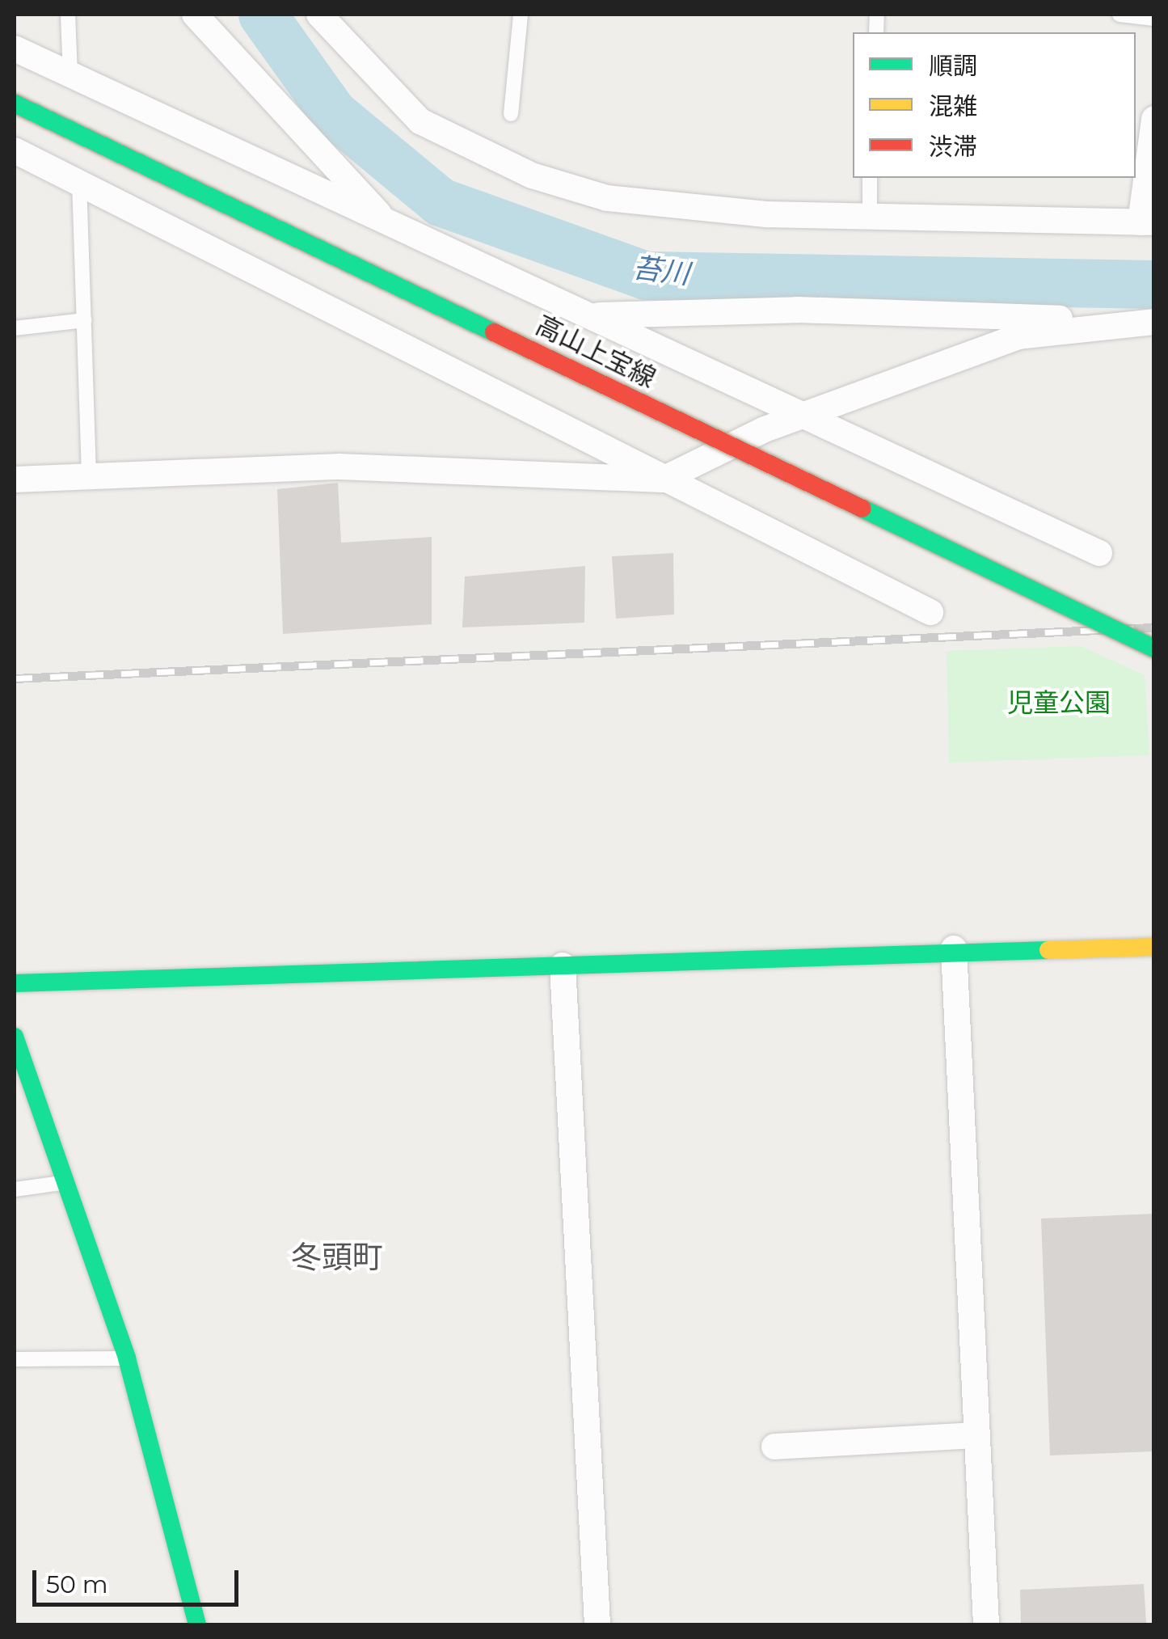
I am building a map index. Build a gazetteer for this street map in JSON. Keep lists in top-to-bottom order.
{
  "streets": {
    "street": ["高山上宝線"]
  },
  "districts": ["冬頭町"],
  "water": ["苔川"],
  "parks": ["児童公園"],
  "legend": ["順調", "混雑", "渋滞"],
  "scale_bar": "50 m"
}
